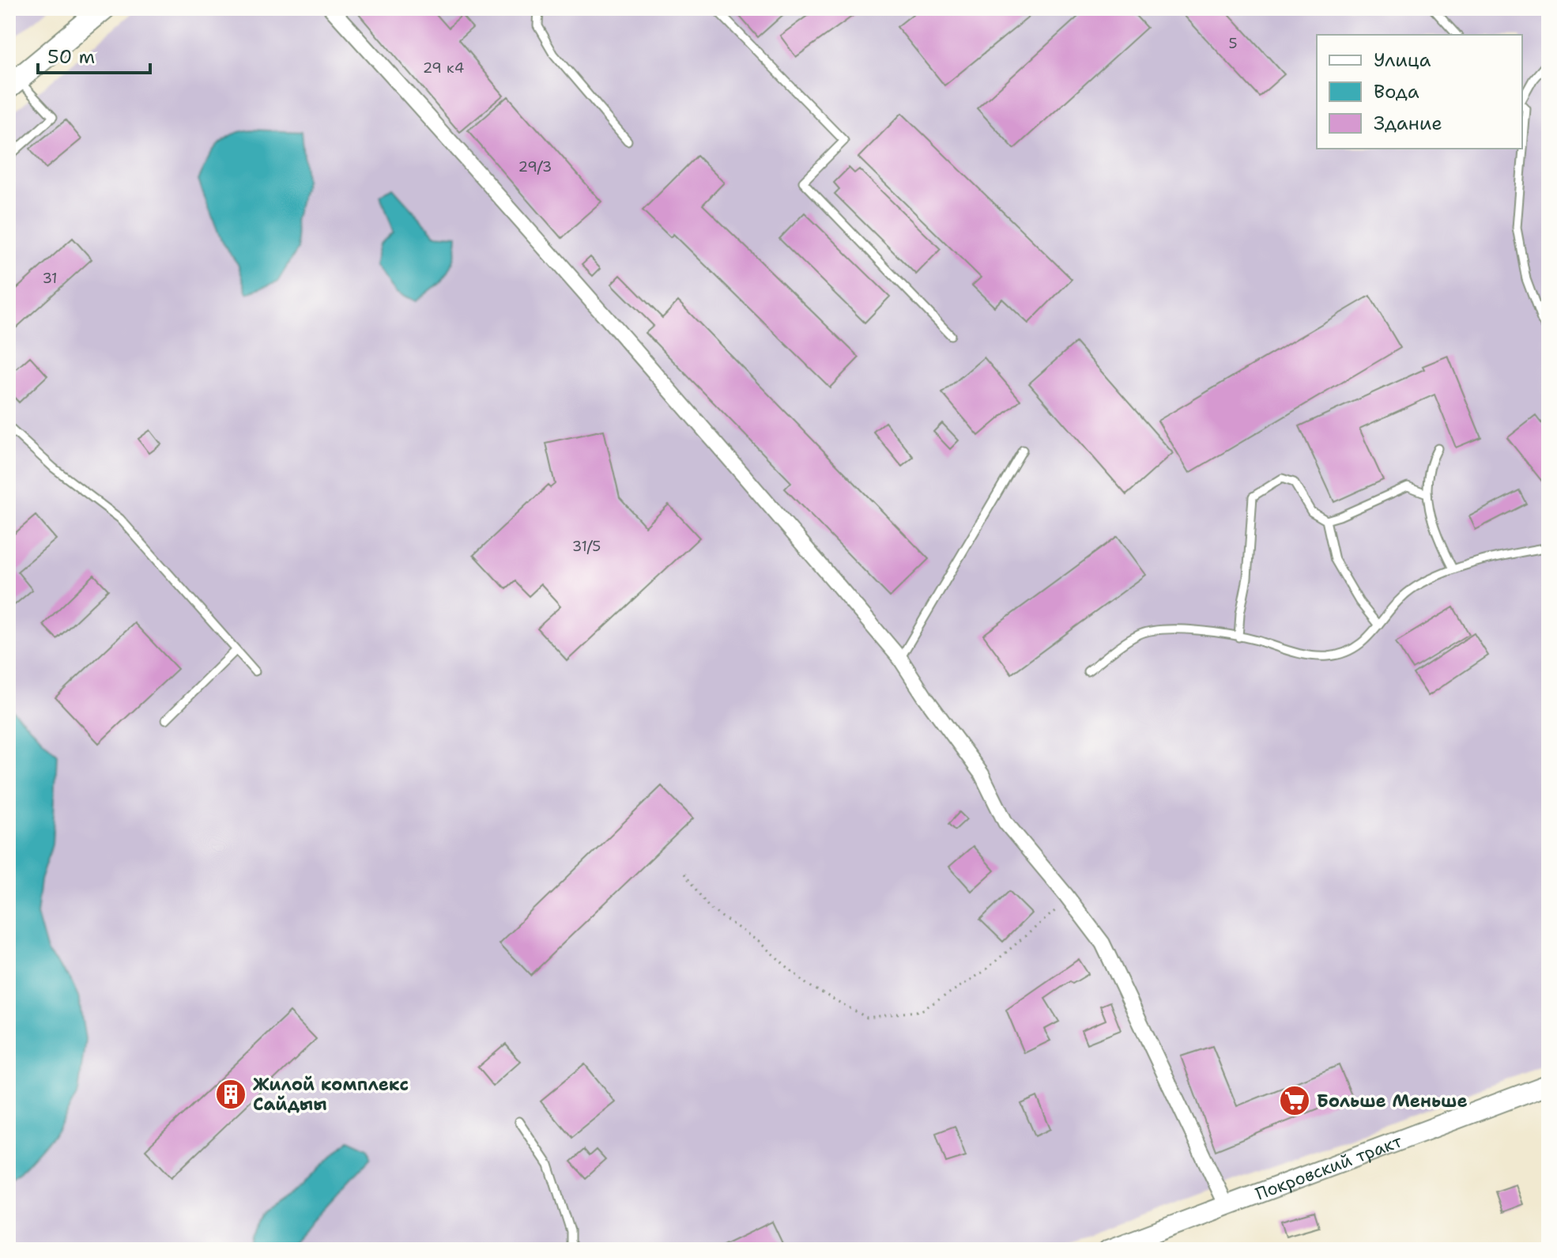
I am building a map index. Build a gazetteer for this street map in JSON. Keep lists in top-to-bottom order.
{
  "streets": {
    "main road": ["Покровский тракт"]
  },
  "places": {
    "building": ["Жилой комплекс Сайдыы"],
    "supermarket": ["Больше Меньше"]
  },
  "house_numbers": [
    "5",
    "29 к4",
    "29/3",
    "31",
    "31/5"
  ],
  "legend": ["Улица", "Вода", "Здание"],
  "scale_bar": "50 m"
}
